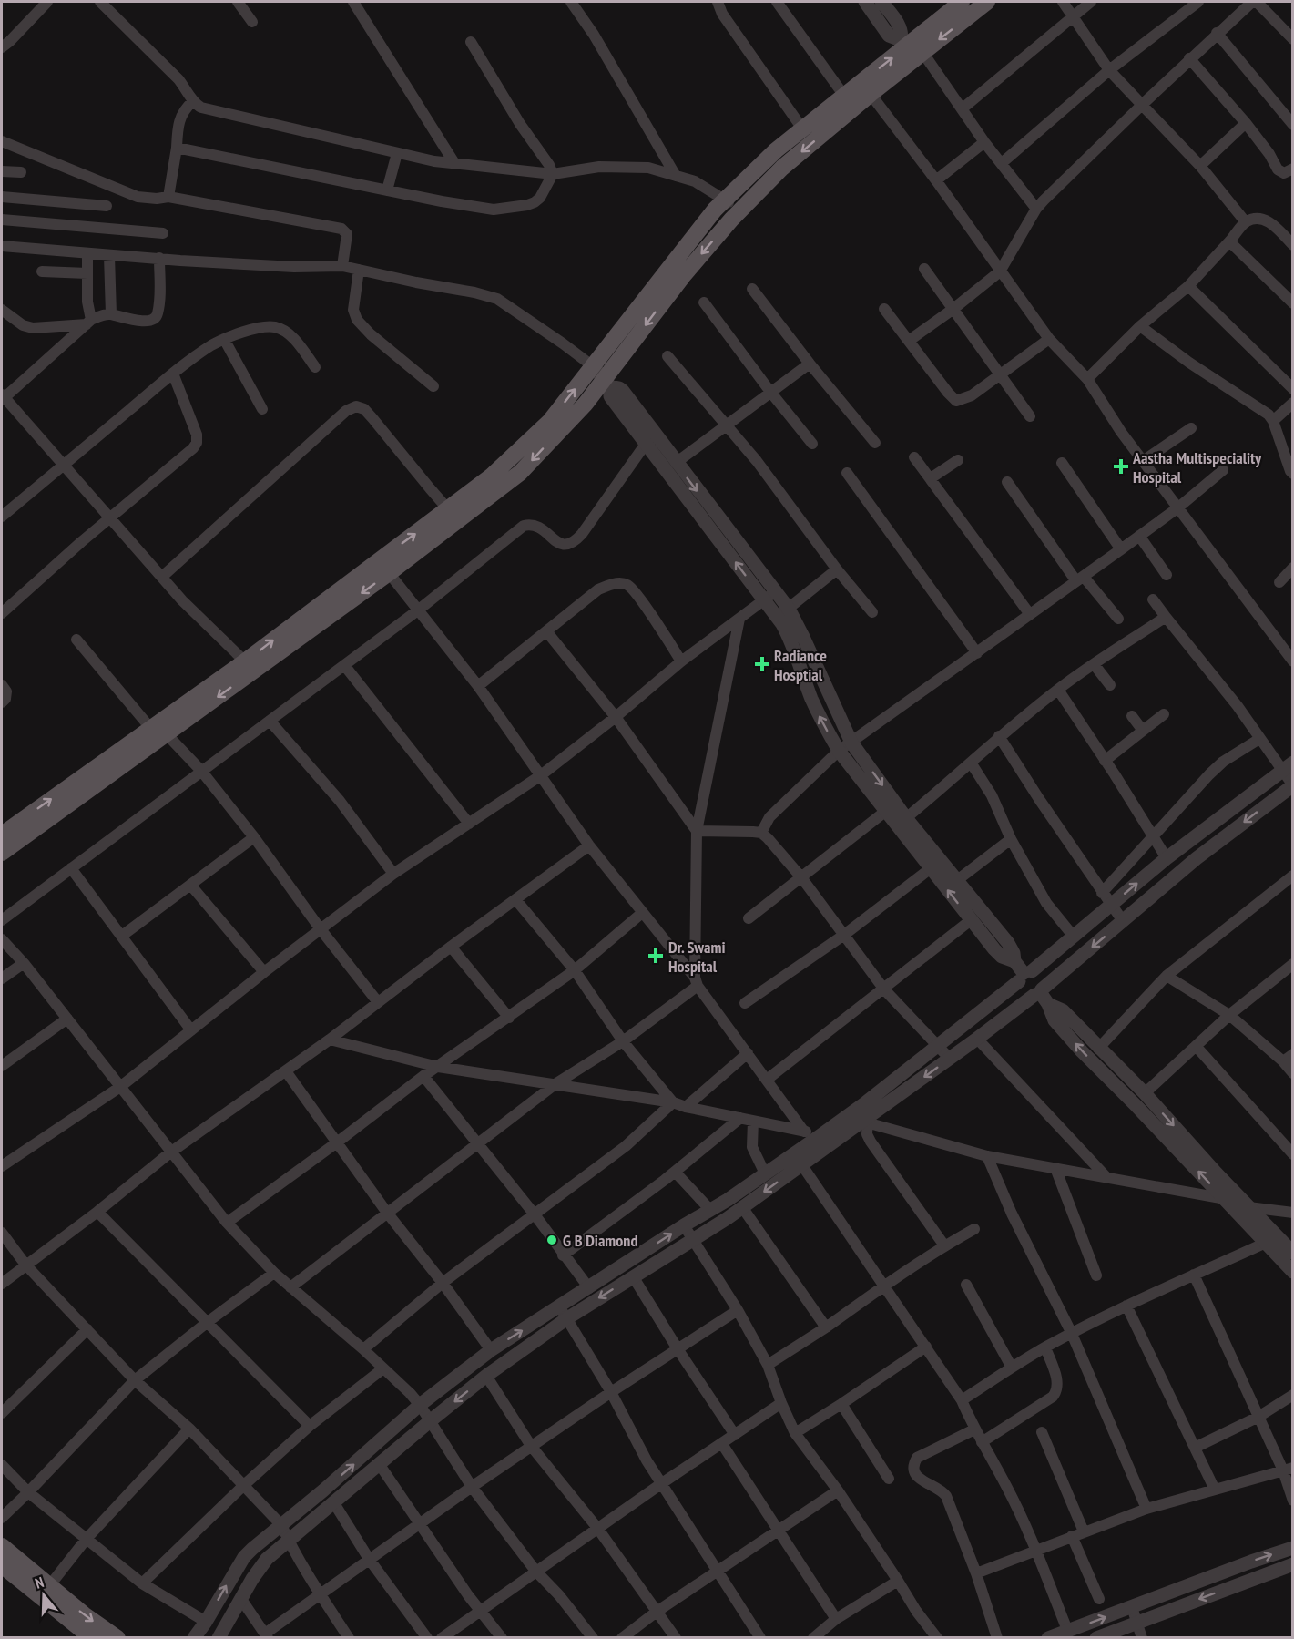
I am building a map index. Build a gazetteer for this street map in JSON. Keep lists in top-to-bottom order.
{
  "places": {
    "health": ["Aastha Multispeciality Hospital", "Radiance Hosptial", "Dr. Swami Hospital"],
    "other": ["G B Diamond"]
  },
  "north": "top"
}
